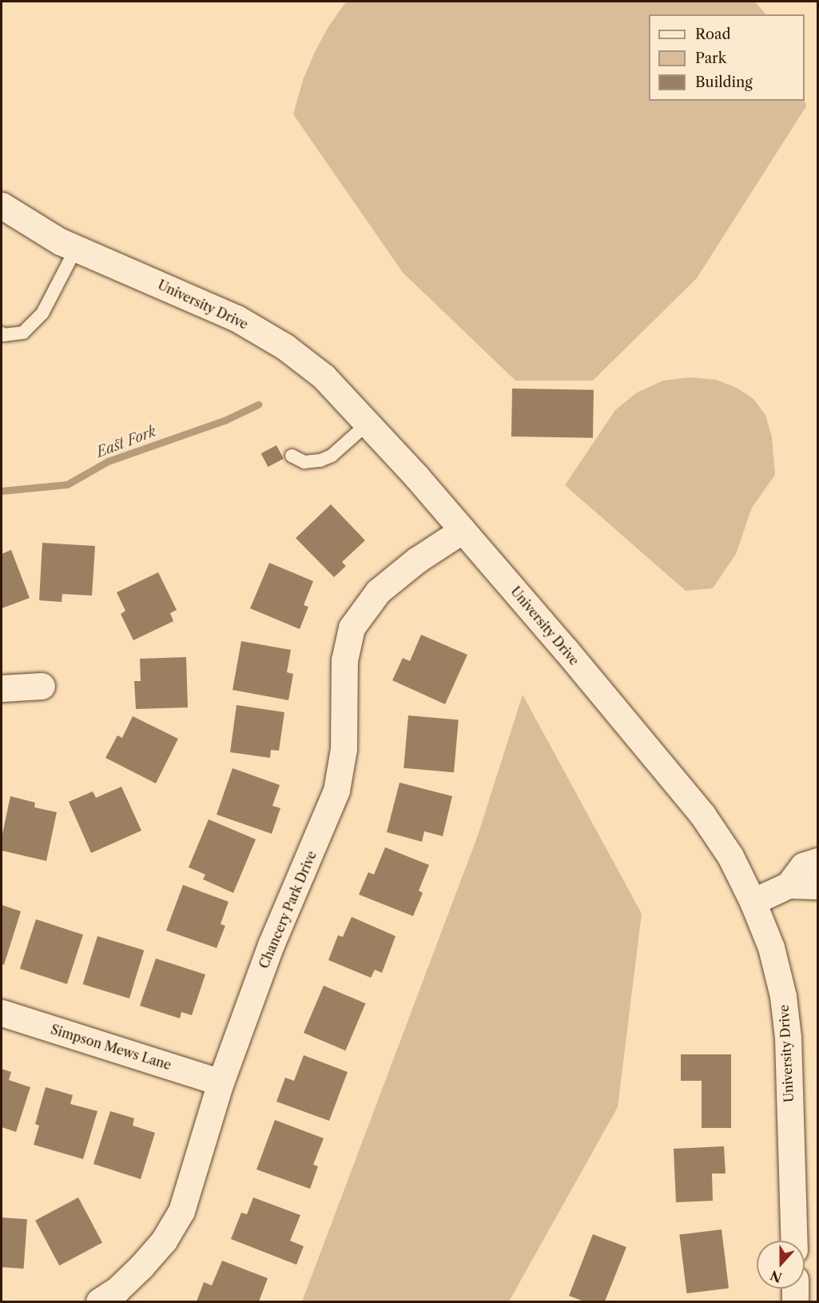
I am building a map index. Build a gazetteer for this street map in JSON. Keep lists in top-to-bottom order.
{
  "streets": {
    "street": ["University Drive", "Chancery Park Drive", "Simpson Mews Lane"]
  },
  "crossings": [
    ["University Drive", "Chancery Park Drive"],
    ["Chancery Park Drive", "Simpson Mews Lane"]
  ],
  "water": ["East Fork"],
  "legend": ["Road", "Park", "Building"],
  "north": "bottom"
}
